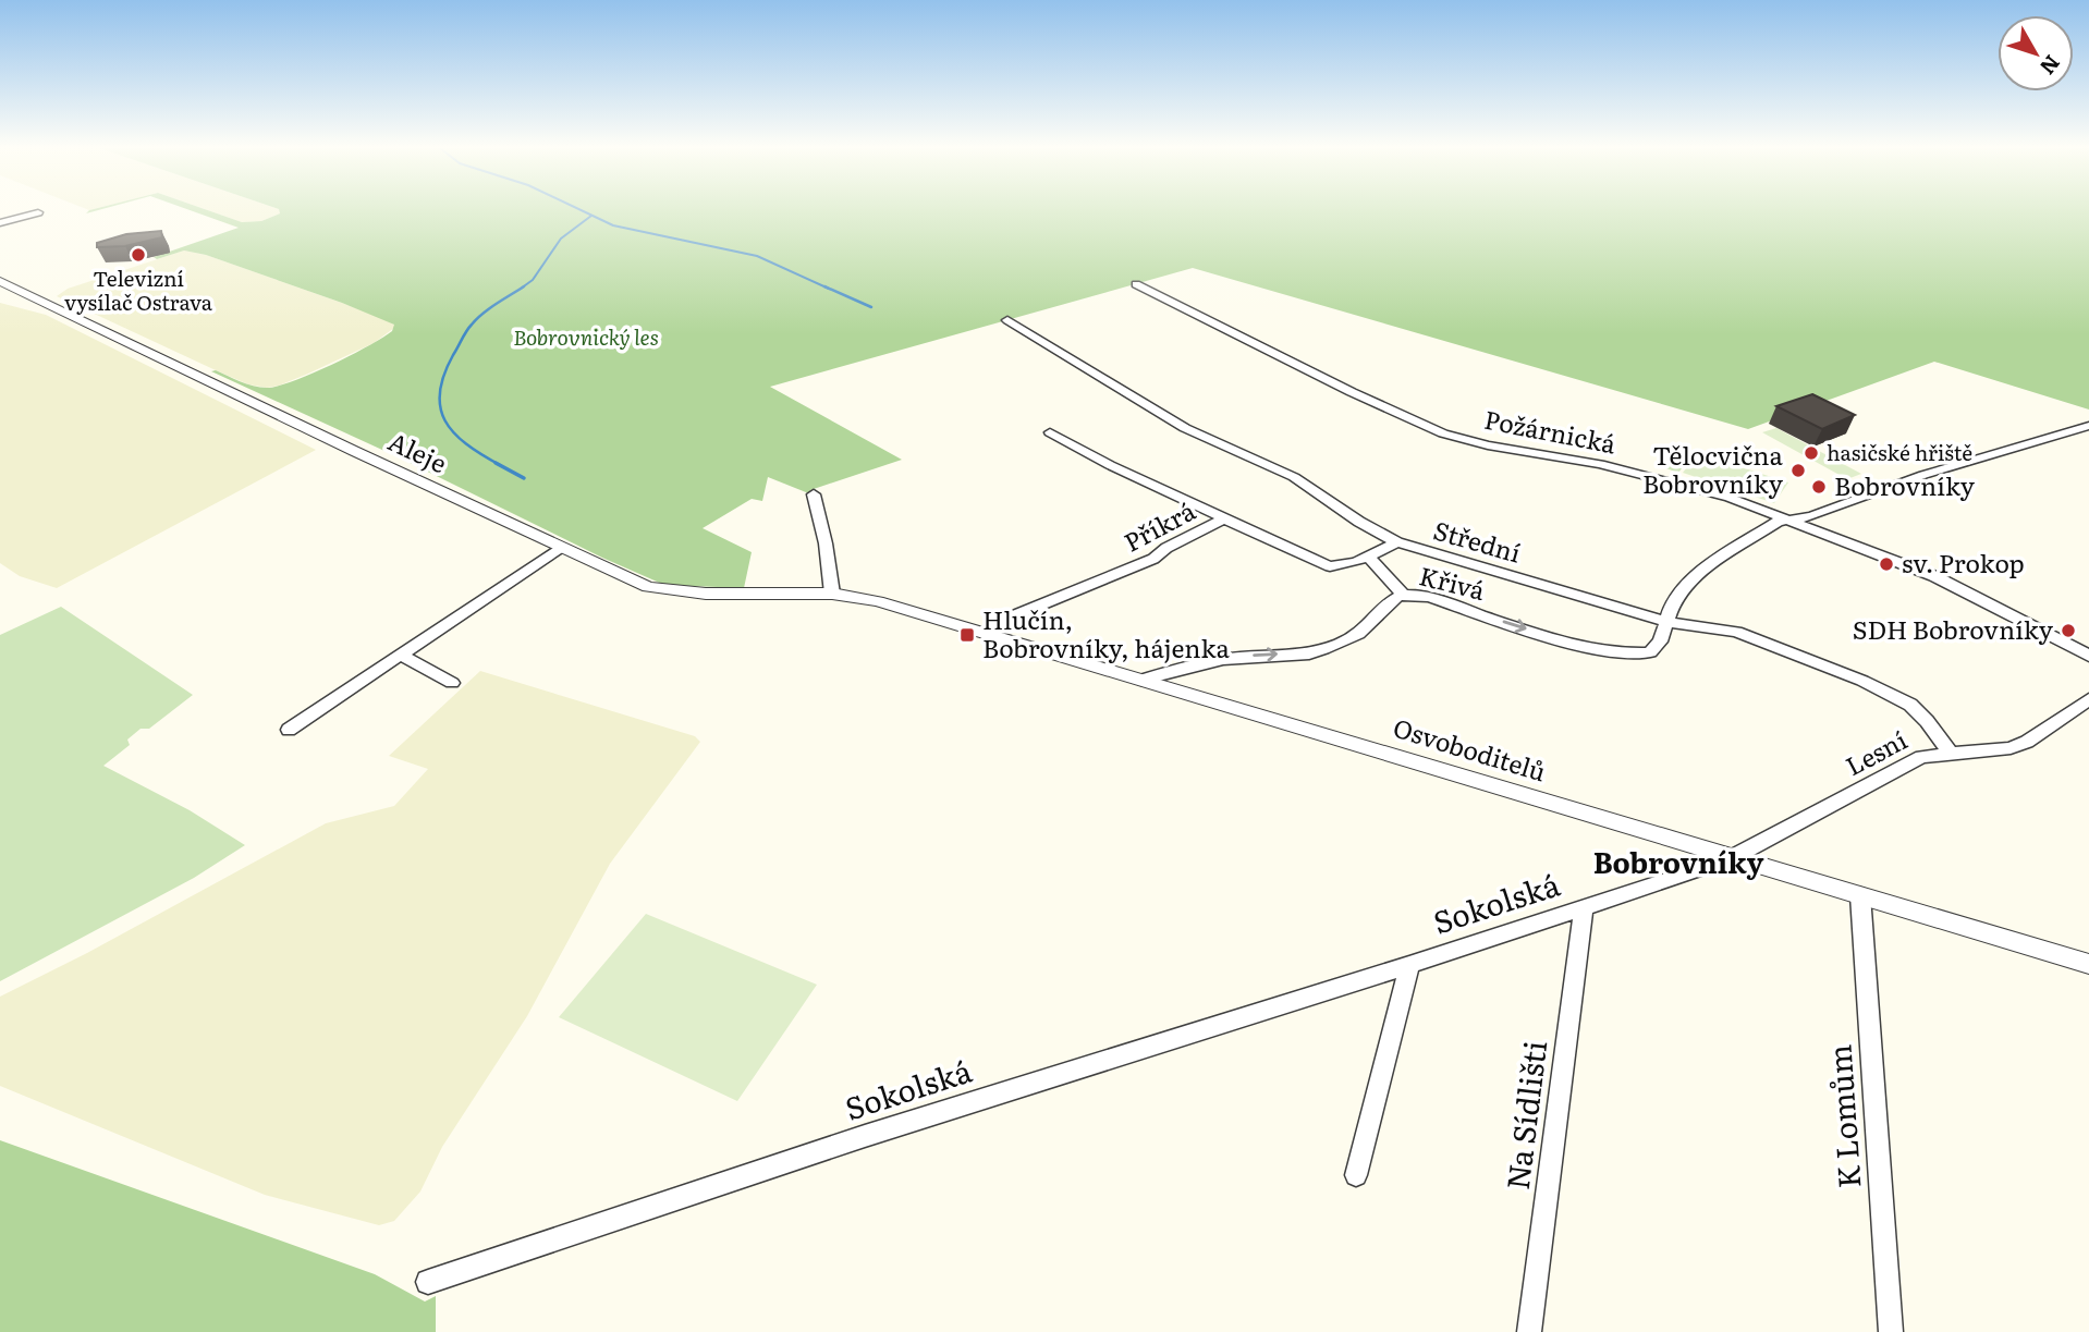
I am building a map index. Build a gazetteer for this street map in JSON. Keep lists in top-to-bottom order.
{
  "streets": {
    "street": [
      "Požárnická",
      "Aleje",
      "Příkrá",
      "Střední",
      "Křivá",
      "Osvoboditelů",
      "Lesní",
      "Sokolská",
      "Na Sídlišti",
      "K Lomům"
    ]
  },
  "crossings": [
    ["Aleje", "Osvoboditelů"],
    ["Příkrá", "Střední"],
    ["Příkrá", "Osvoboditelů"],
    ["Střední", "Křivá"],
    ["Střední", "Lesní"],
    ["Křivá", "Osvoboditelů"],
    ["Osvoboditelů", "Lesní"],
    ["Osvoboditelů", "Sokolská"],
    ["Osvoboditelů", "K Lomům"],
    ["Lesní", "Sokolská"],
    ["Sokolská", "Na Sídlišti"]
  ],
  "one_way": ["Křivá"],
  "districts": ["Bobrovníky"],
  "parks": ["Bobrovnický les"],
  "places": {
    "other": [
      "Televizní vysílač Ostrava",
      "hasičské hřiště",
      "Tělocvična Bobrovníky",
      "Bobrovníky",
      "sv. Prokop",
      "SDH Bobrovníky"
    ],
    "transit": ["Hlučín, Bobrovníky, hájenka"]
  },
  "north": "bottom right"
}
